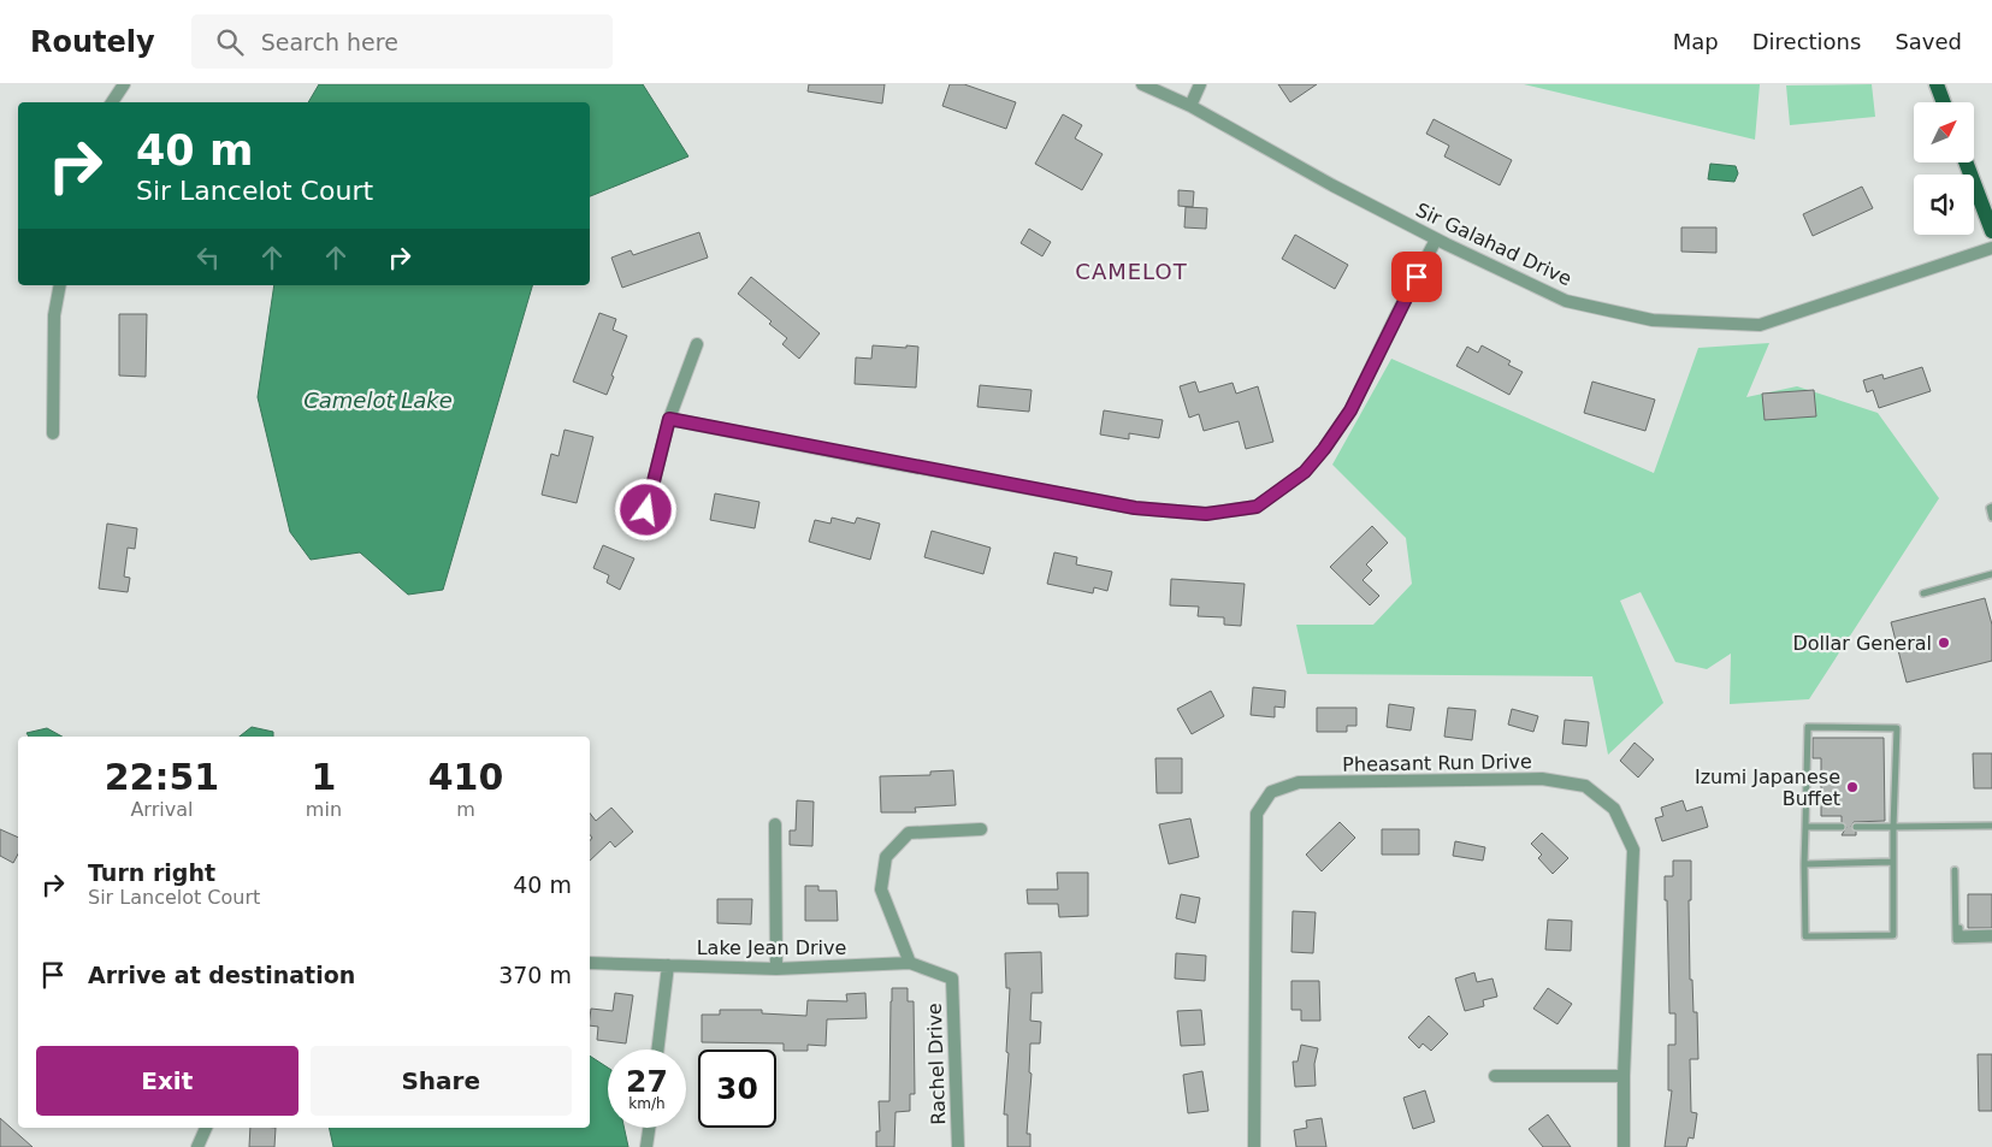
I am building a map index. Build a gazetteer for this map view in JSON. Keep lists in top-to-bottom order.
{
  "streets": {
    "street": [
      "Sir Galahad Drive",
      "Pheasant Run Drive",
      "Lake Jean Drive",
      "Rachel Drive"
    ]
  },
  "crossings": [
    ["Lake Jean Drive", "Rachel Drive"]
  ],
  "districts": ["CAMELOT"],
  "water": ["Camelot Lake"],
  "places": ["Dollar General", "Izumi Japanese Buffet"],
  "north": "top right",
  "page": {
    "header": "Routely",
    "search": "Search here",
    "nav": ["Map", "Directions", "Saved"],
    "turn": ["40 m", "Sir Lancelot Court"],
    "eta": [
      "22:51",
      "Arrival",
      "1",
      "min",
      "410",
      "m"
    ],
    "list": [
      {
        "name": "Turn right",
        "note": "Sir Lancelot Court",
        "value": "40 m"
      },
      {
        "name": "Arrive at destination",
        "value": "370 m"
      }
    ],
    "buttons": ["Exit", "Share"],
    "speed": "27 km/h",
    "limit": "30"
  }
}
